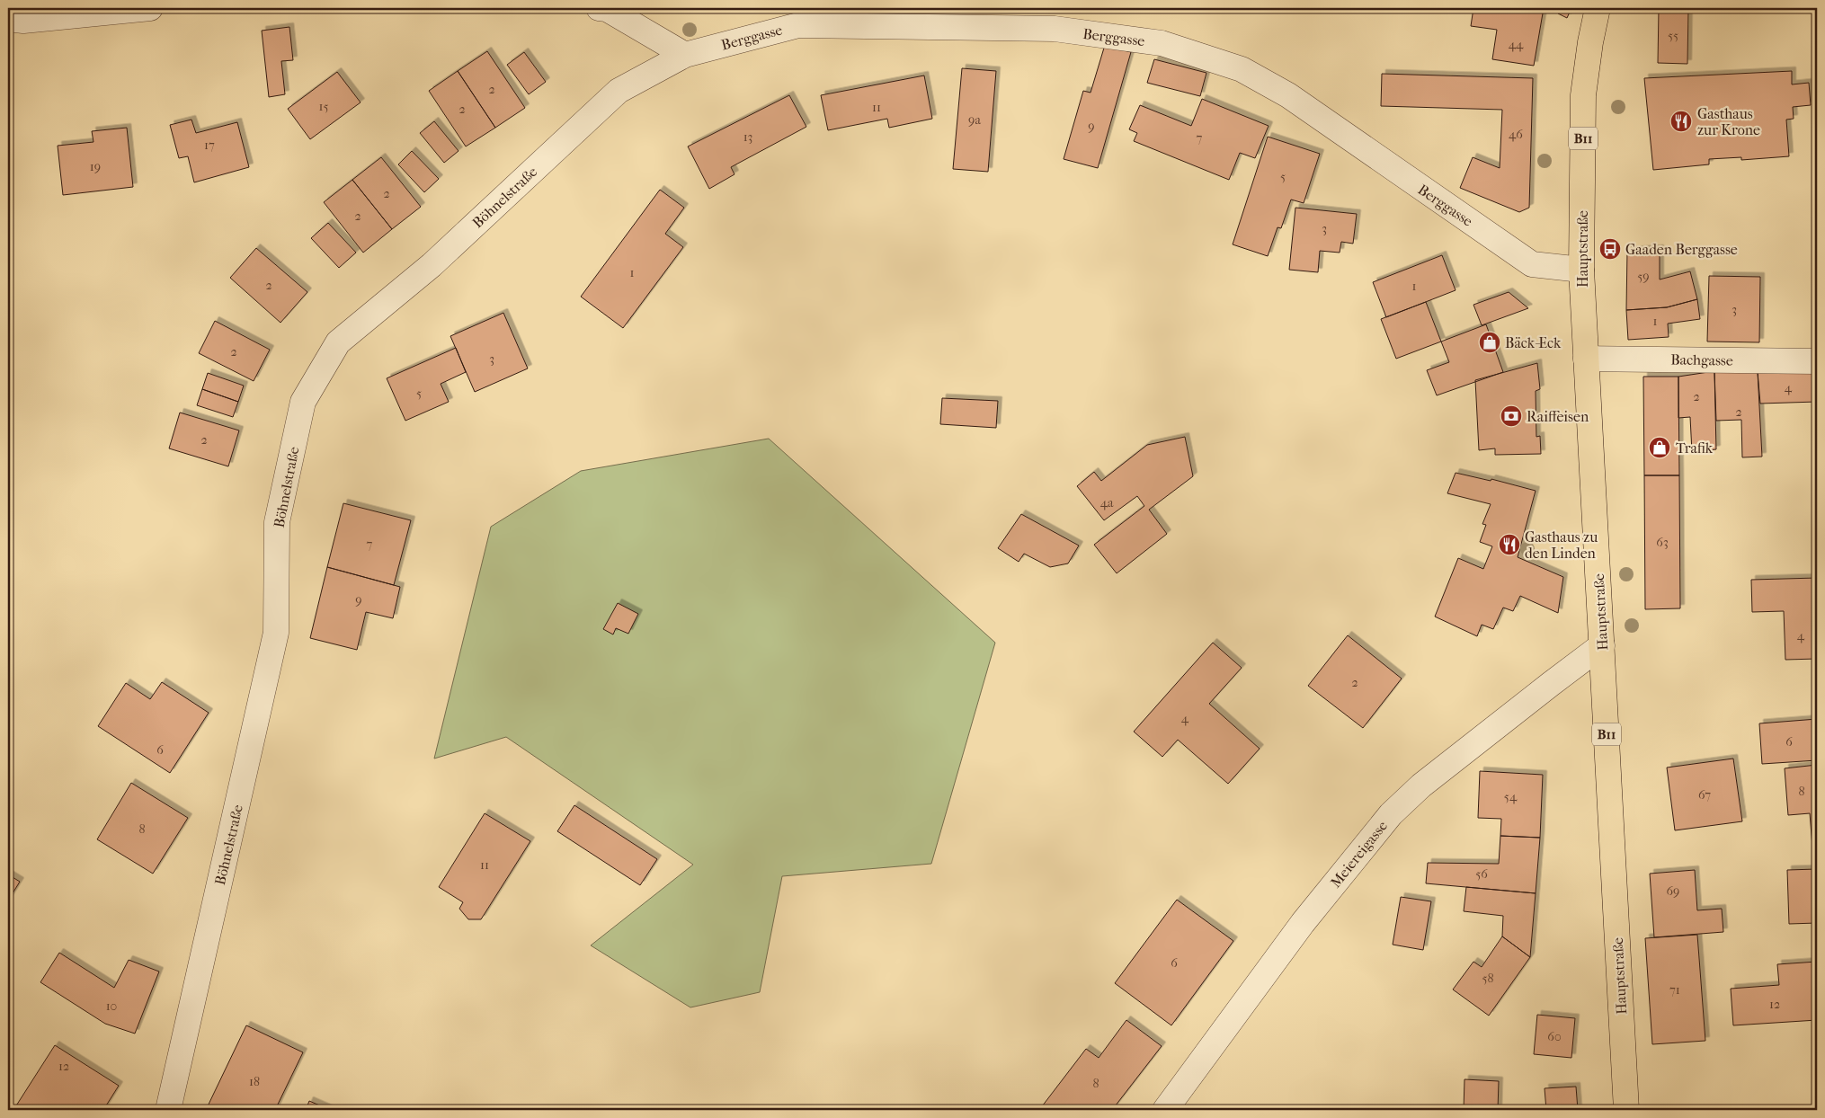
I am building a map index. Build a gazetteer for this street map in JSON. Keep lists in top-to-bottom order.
{
  "streets": {
    "main road": ["B11", "Hauptstraße"],
    "street": [
      "Berggasse",
      "Böhnelstraße",
      "Bachgasse",
      "Meiereigasse"
    ]
  },
  "crossings": [
    ["Berggasse", "Böhnelstraße"],
    ["Berggasse", "Hauptstraße"],
    ["Hauptstraße", "Bachgasse"],
    ["Hauptstraße", "Meiereigasse"]
  ],
  "places": {
    "restaurant": ["Gasthaus zur Krone", "Gasthaus zu den Linden"],
    "bus stop": ["Gaaden Berggasse"],
    "shop": ["Bäck-Eck", "Trafik"],
    "bank": ["Raiffeisen"]
  },
  "house_numbers": [
    "55",
    "44",
    "2",
    "15",
    "11",
    "2",
    "9a",
    "9",
    "46",
    "13",
    "7",
    "17",
    "19",
    "5",
    "2",
    "2",
    "3",
    "1",
    "59",
    "2",
    "1",
    "3",
    "1",
    "2",
    "3",
    "4",
    "5",
    "2",
    "2",
    "2",
    "4a",
    "63",
    "7",
    "9",
    "4",
    "2",
    "4",
    "6",
    "6",
    "8",
    "67",
    "54",
    "8",
    "11",
    "56",
    "69",
    "6",
    "58",
    "71",
    "12",
    "10",
    "60",
    "12",
    "18",
    "8"
  ]
}
